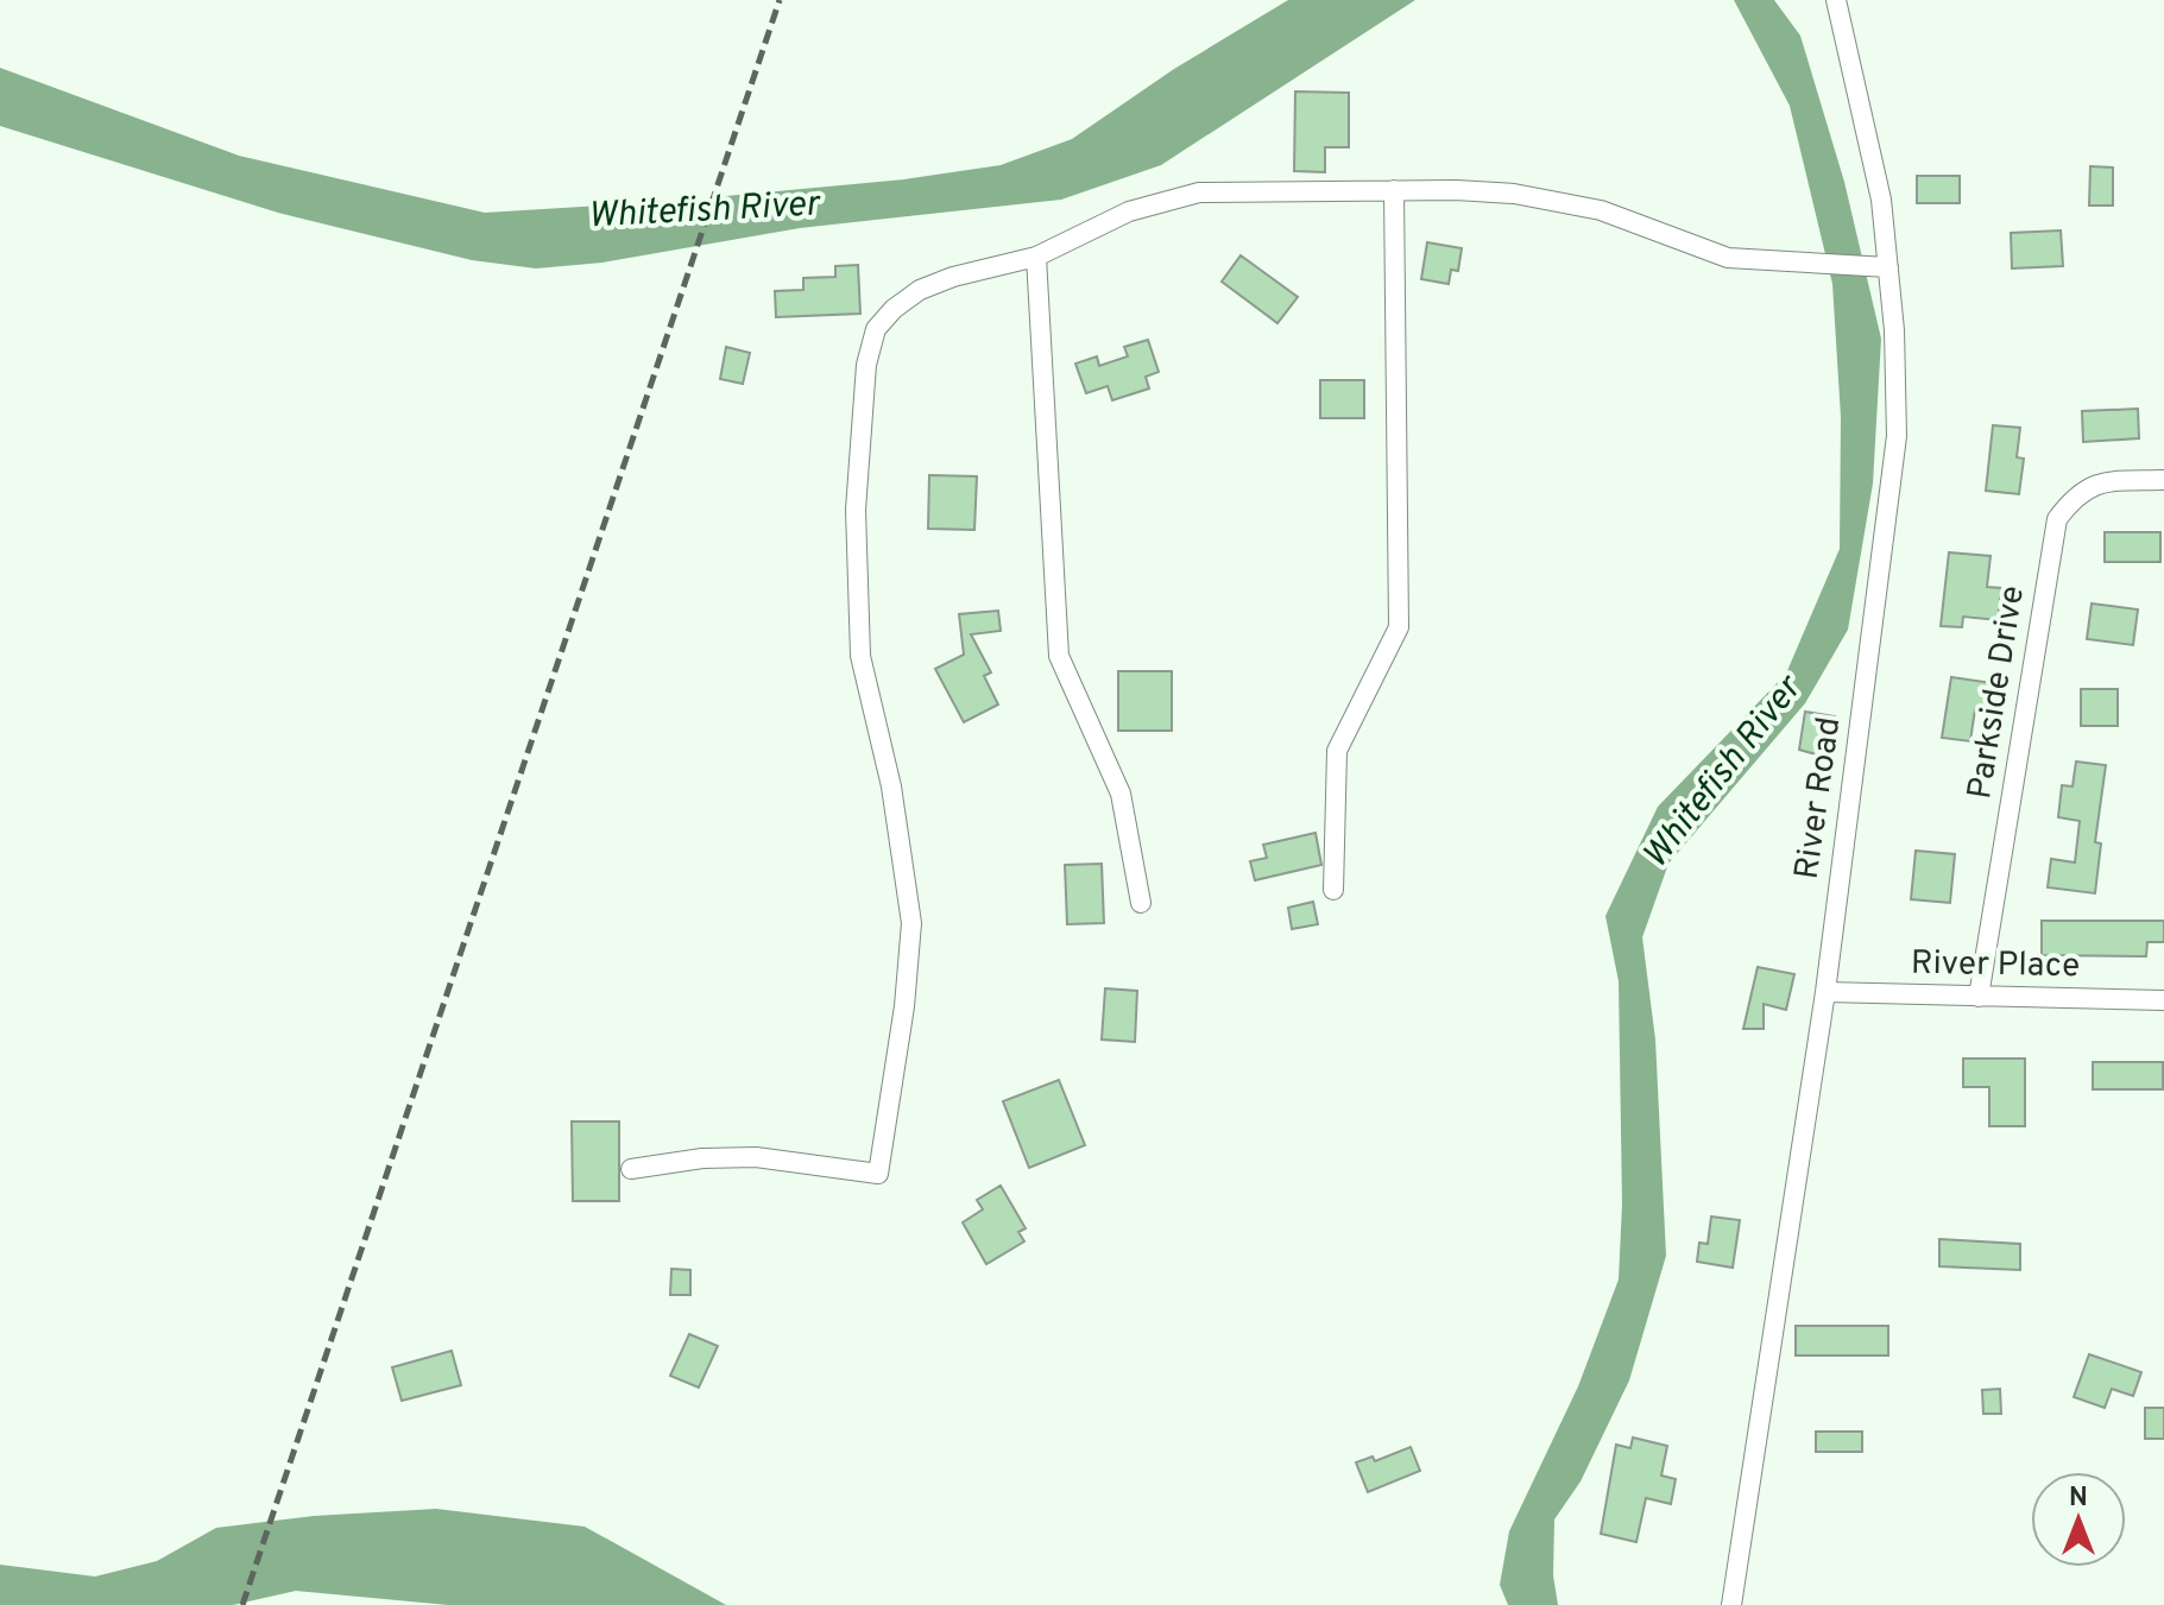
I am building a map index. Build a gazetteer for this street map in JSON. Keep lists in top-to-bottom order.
{
  "streets": {
    "street": ["Parkside Drive", "River Road", "River Place"]
  },
  "crossings": [
    ["Parkside Drive", "River Place"],
    ["River Road", "River Place"]
  ],
  "water": ["Whitefish River"],
  "north": "top"
}
